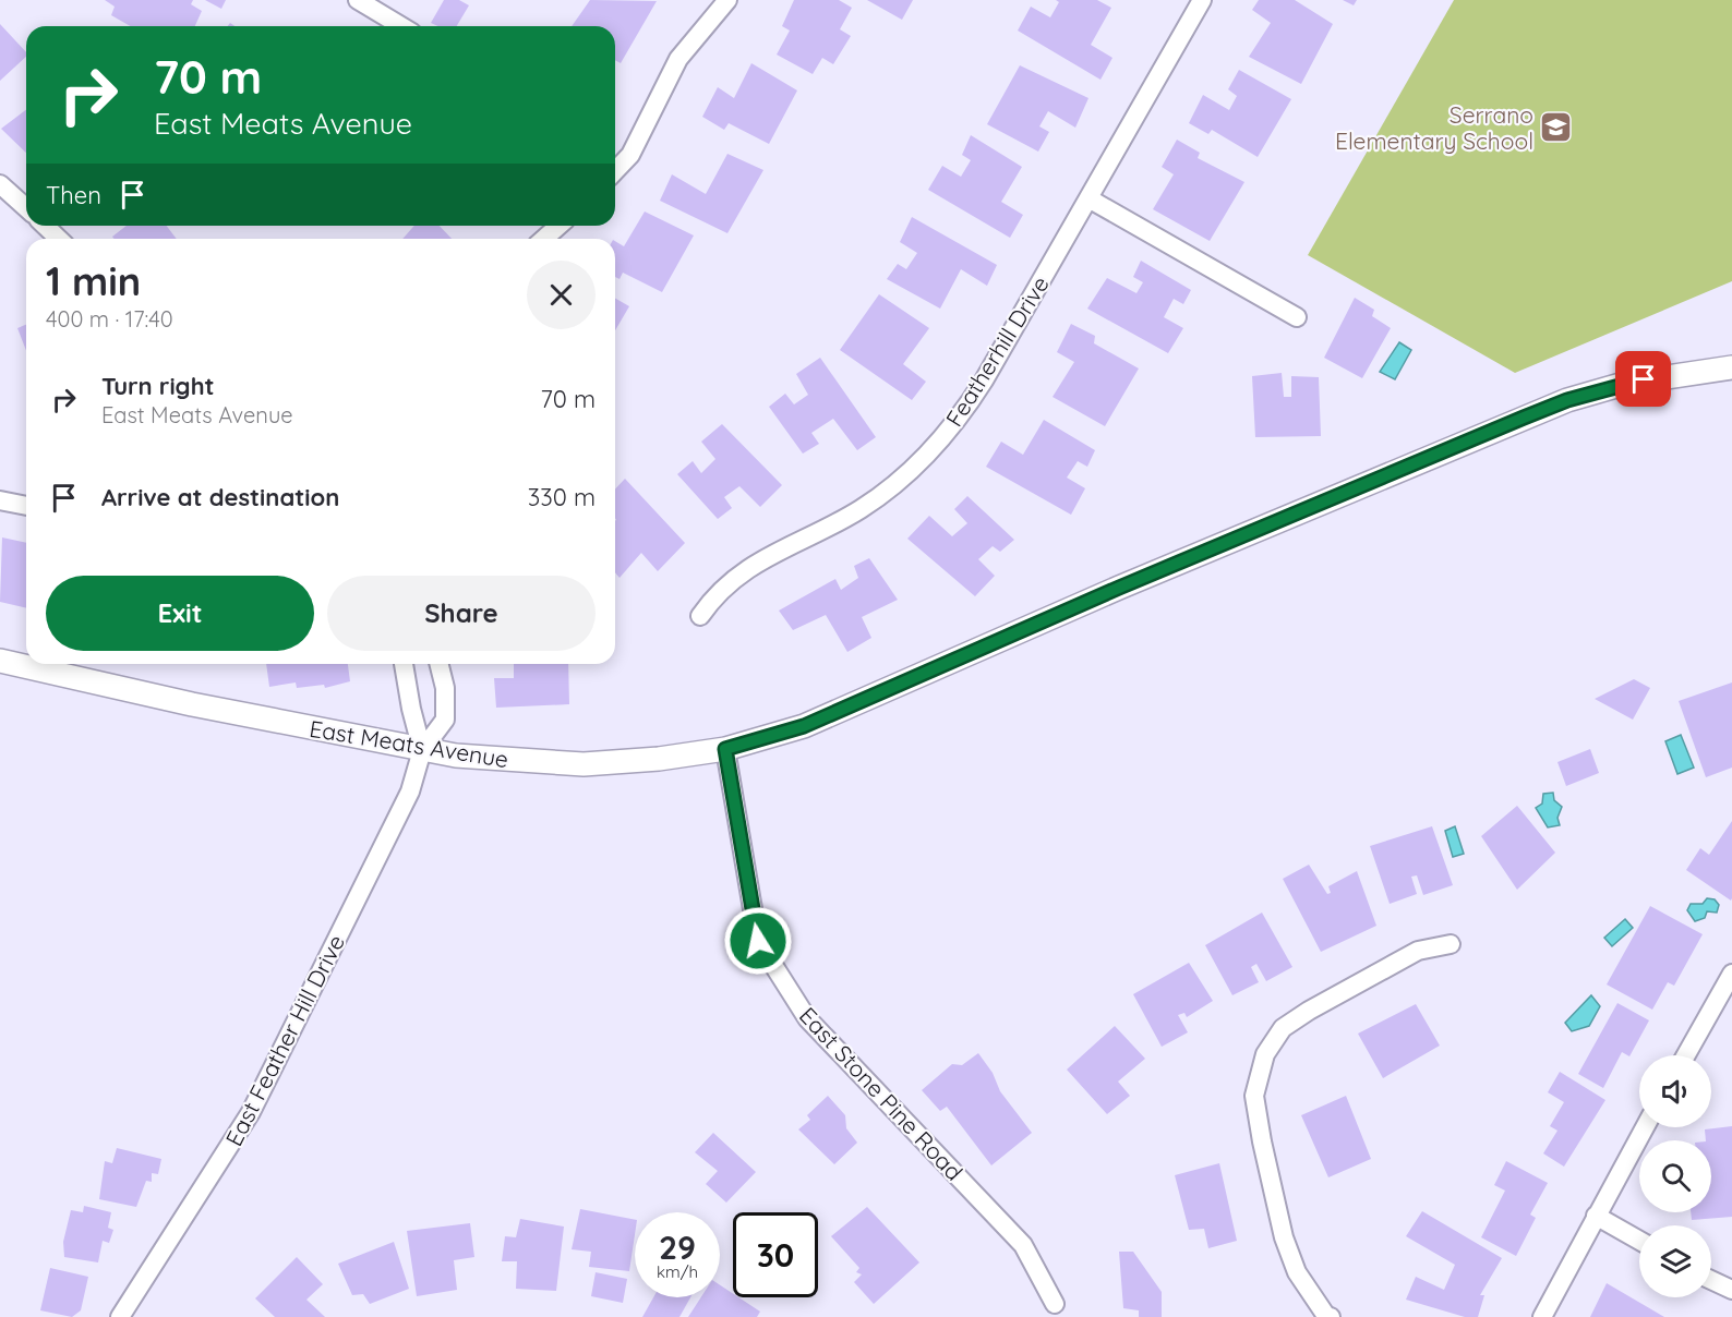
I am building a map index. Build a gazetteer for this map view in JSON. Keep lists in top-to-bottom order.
{
  "streets": {
    "street": [
      "Featherhill Drive",
      "East Meats Avenue",
      "East Feather Hill Drive",
      "East Stone Pine Road"
    ]
  },
  "crossings": [
    ["East Meats Avenue", "East Feather Hill Drive"],
    ["East Meats Avenue", "East Stone Pine Road"]
  ],
  "places": {
    "school or university": ["Serrano Elementary School"]
  },
  "page": {
    "turn": ["70 m", "East Meats Avenue"],
    "then": "Then",
    "heading": ["1 min", "400 m · 17:40"],
    "list": [
      {
        "name": "Turn right",
        "note": "East Meats Avenue",
        "value": "70 m"
      },
      {
        "name": "Arrive at destination",
        "value": "330 m"
      }
    ],
    "buttons": ["Exit", "Share"],
    "speed": "29 km/h",
    "limit": "30"
  }
}
